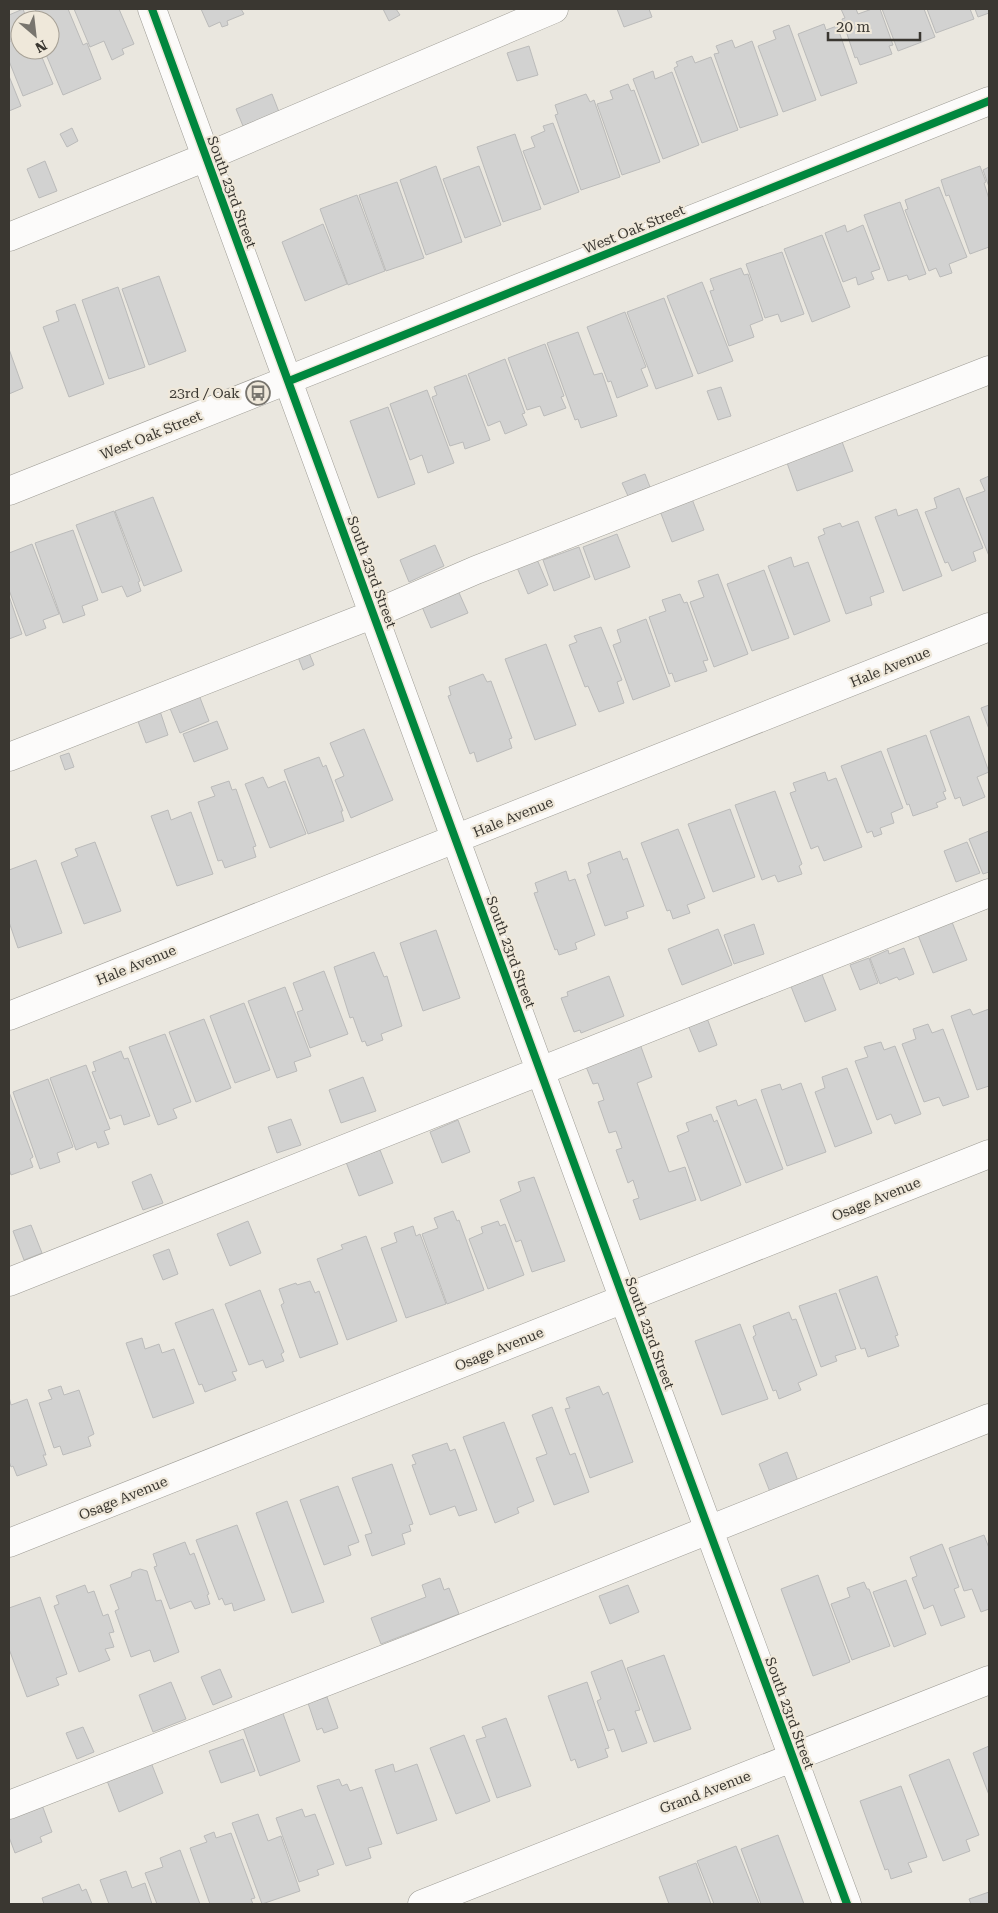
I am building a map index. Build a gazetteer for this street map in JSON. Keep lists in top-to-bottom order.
{
  "streets": {
    "street": [
      "South 23rd Street",
      "West Oak Street",
      "Hale Avenue",
      "Osage Avenue",
      "Grand Avenue"
    ]
  },
  "crossings": [
    ["South 23rd Street", "West Oak Street"],
    ["South 23rd Street", "Hale Avenue"],
    ["South 23rd Street", "Osage Avenue"],
    ["South 23rd Street", "Grand Avenue"]
  ],
  "places": {
    "bus stop": ["23rd / Oak"]
  },
  "scale_bar": "20 m",
  "north": "bottom right"
}
